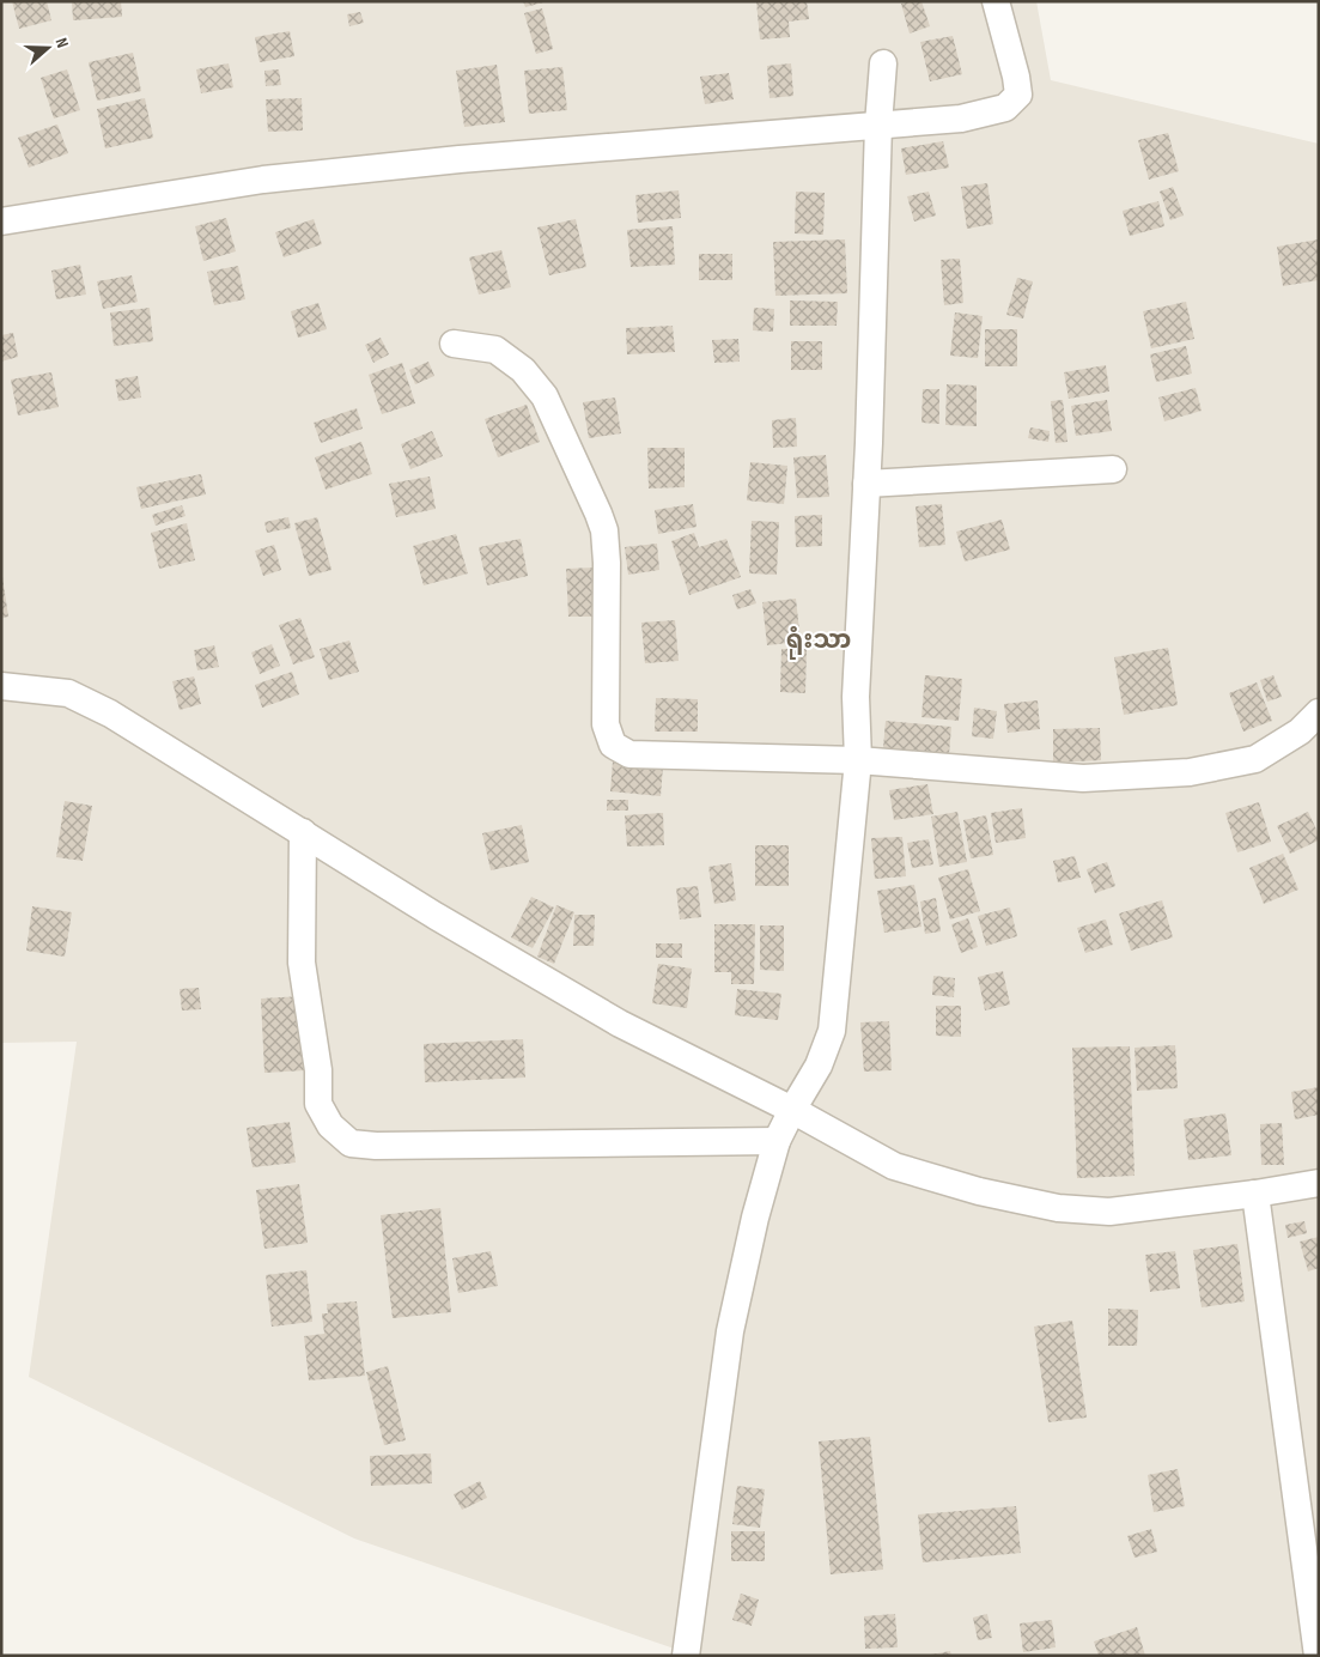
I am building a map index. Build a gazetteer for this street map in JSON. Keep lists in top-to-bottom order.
{
  "districts": ["ရုံးသာ"],
  "north": "right"
}
